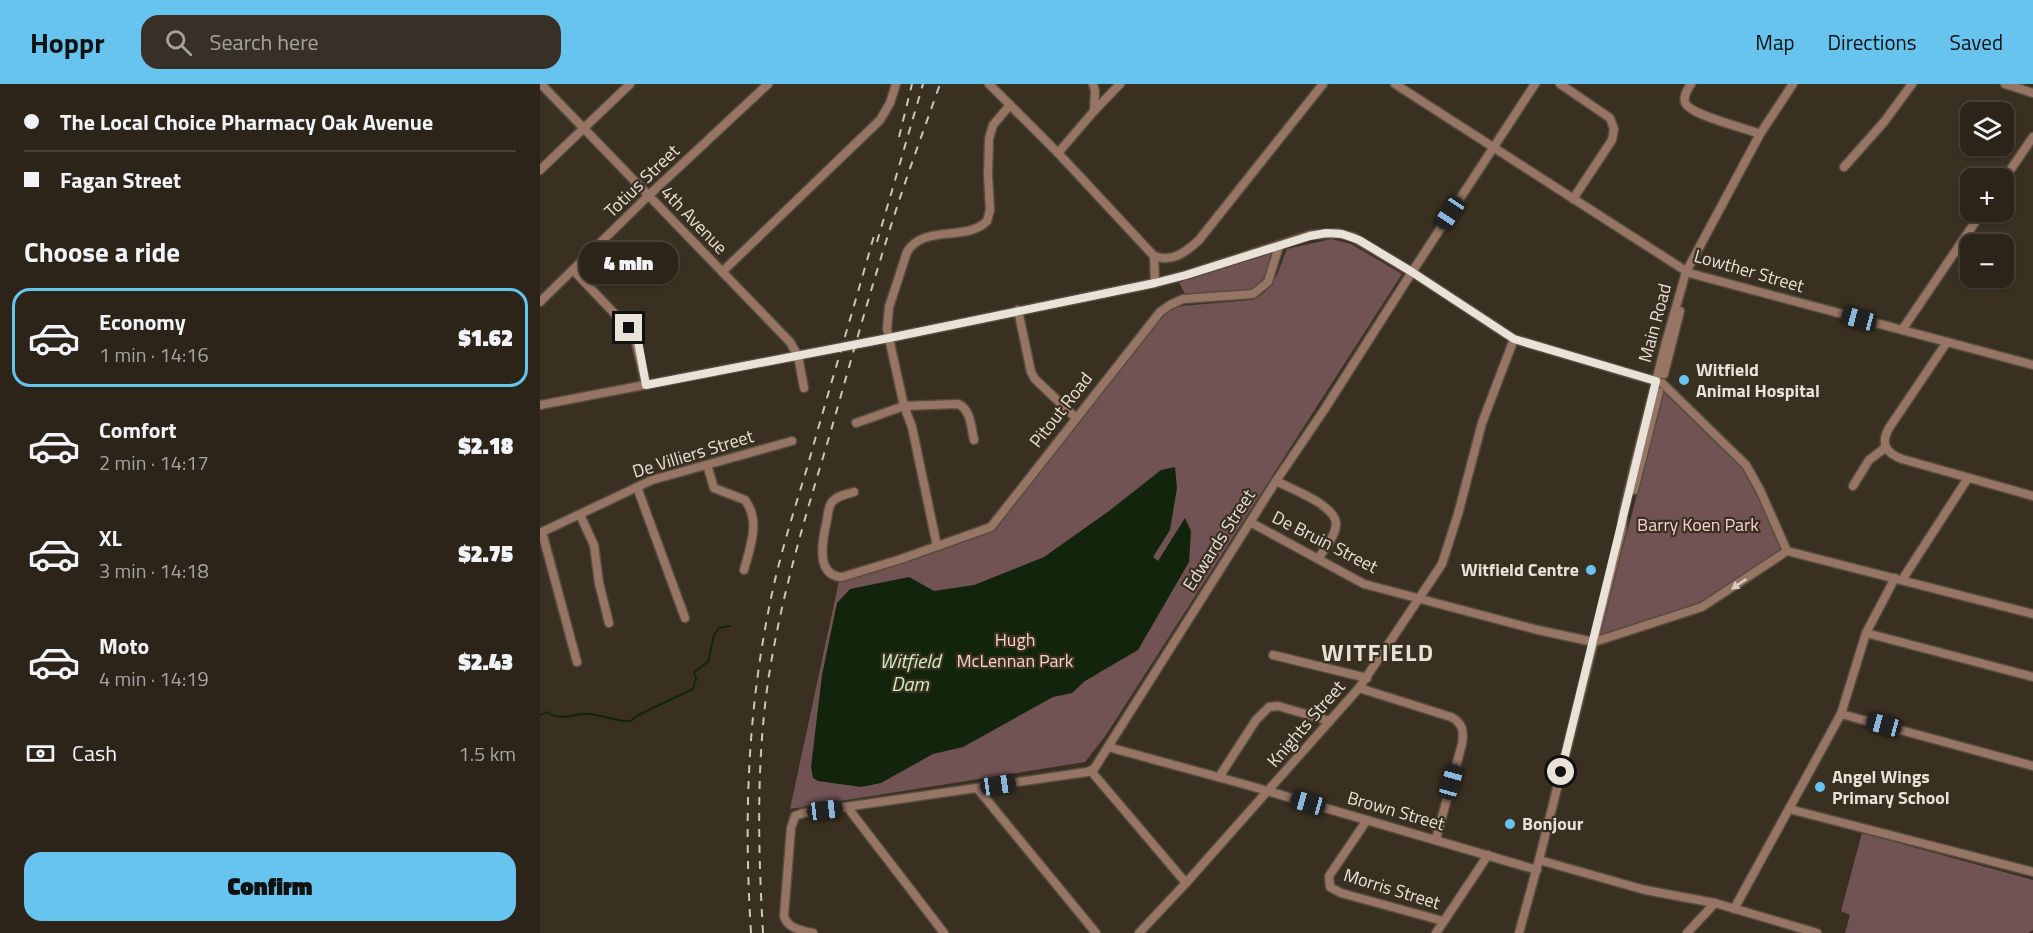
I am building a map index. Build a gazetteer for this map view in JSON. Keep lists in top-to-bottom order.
{
  "streets": {
    "street": [
      "Totius Street",
      "4th Avenue",
      "Lowther Street",
      "Main Road",
      "Pitout Road",
      "De Villiers Street",
      "Edwards Street",
      "De Bruin Street",
      "Knights Street",
      "Brown Street",
      "Morris Street"
    ]
  },
  "crossings": [
    ["Totius Street", "4th Avenue"],
    ["Lowther Street", "Main Road"],
    ["Lowther Street", "Edwards Street"],
    ["Main Road", "De Bruin Street"],
    ["Main Road", "Brown Street"],
    ["Edwards Street", "De Bruin Street"],
    ["Edwards Street", "Brown Street"],
    ["De Bruin Street", "Knights Street"],
    ["Knights Street", "Brown Street"],
    ["Brown Street", "Morris Street"]
  ],
  "districts": ["WITFIELD"],
  "water": ["Witfield Dam"],
  "parks": ["Barry Koen Park", "Hugh McLennan Park"],
  "places": [
    "Witfield Animal Hospital",
    "Witfield Centre",
    "Angel Wings Primary School",
    "Bonjour"
  ],
  "page": {
    "header": "Hoppr",
    "search": "Search here",
    "nav": ["Map", "Directions", "Saved"],
    "banner": ["The Local Choice Pharmacy Oak Avenue", "Fagan Street"],
    "map_buttons": ["+", "−"],
    "heading": "Choose a ride",
    "bubble": "4 min",
    "list": [
      {
        "name": "Economy",
        "note": "1 min · 14:16",
        "value": "$1.62"
      },
      {
        "name": "Comfort",
        "note": "2 min · 14:17",
        "value": "$2.18"
      },
      {
        "name": "XL",
        "note": "3 min · 14:18",
        "value": "$2.75"
      },
      {
        "name": "Moto",
        "note": "4 min · 14:19",
        "value": "$2.43"
      }
    ],
    "pay": ["Cash", "1.5 km"],
    "buttons": "Confirm"
  }
}
